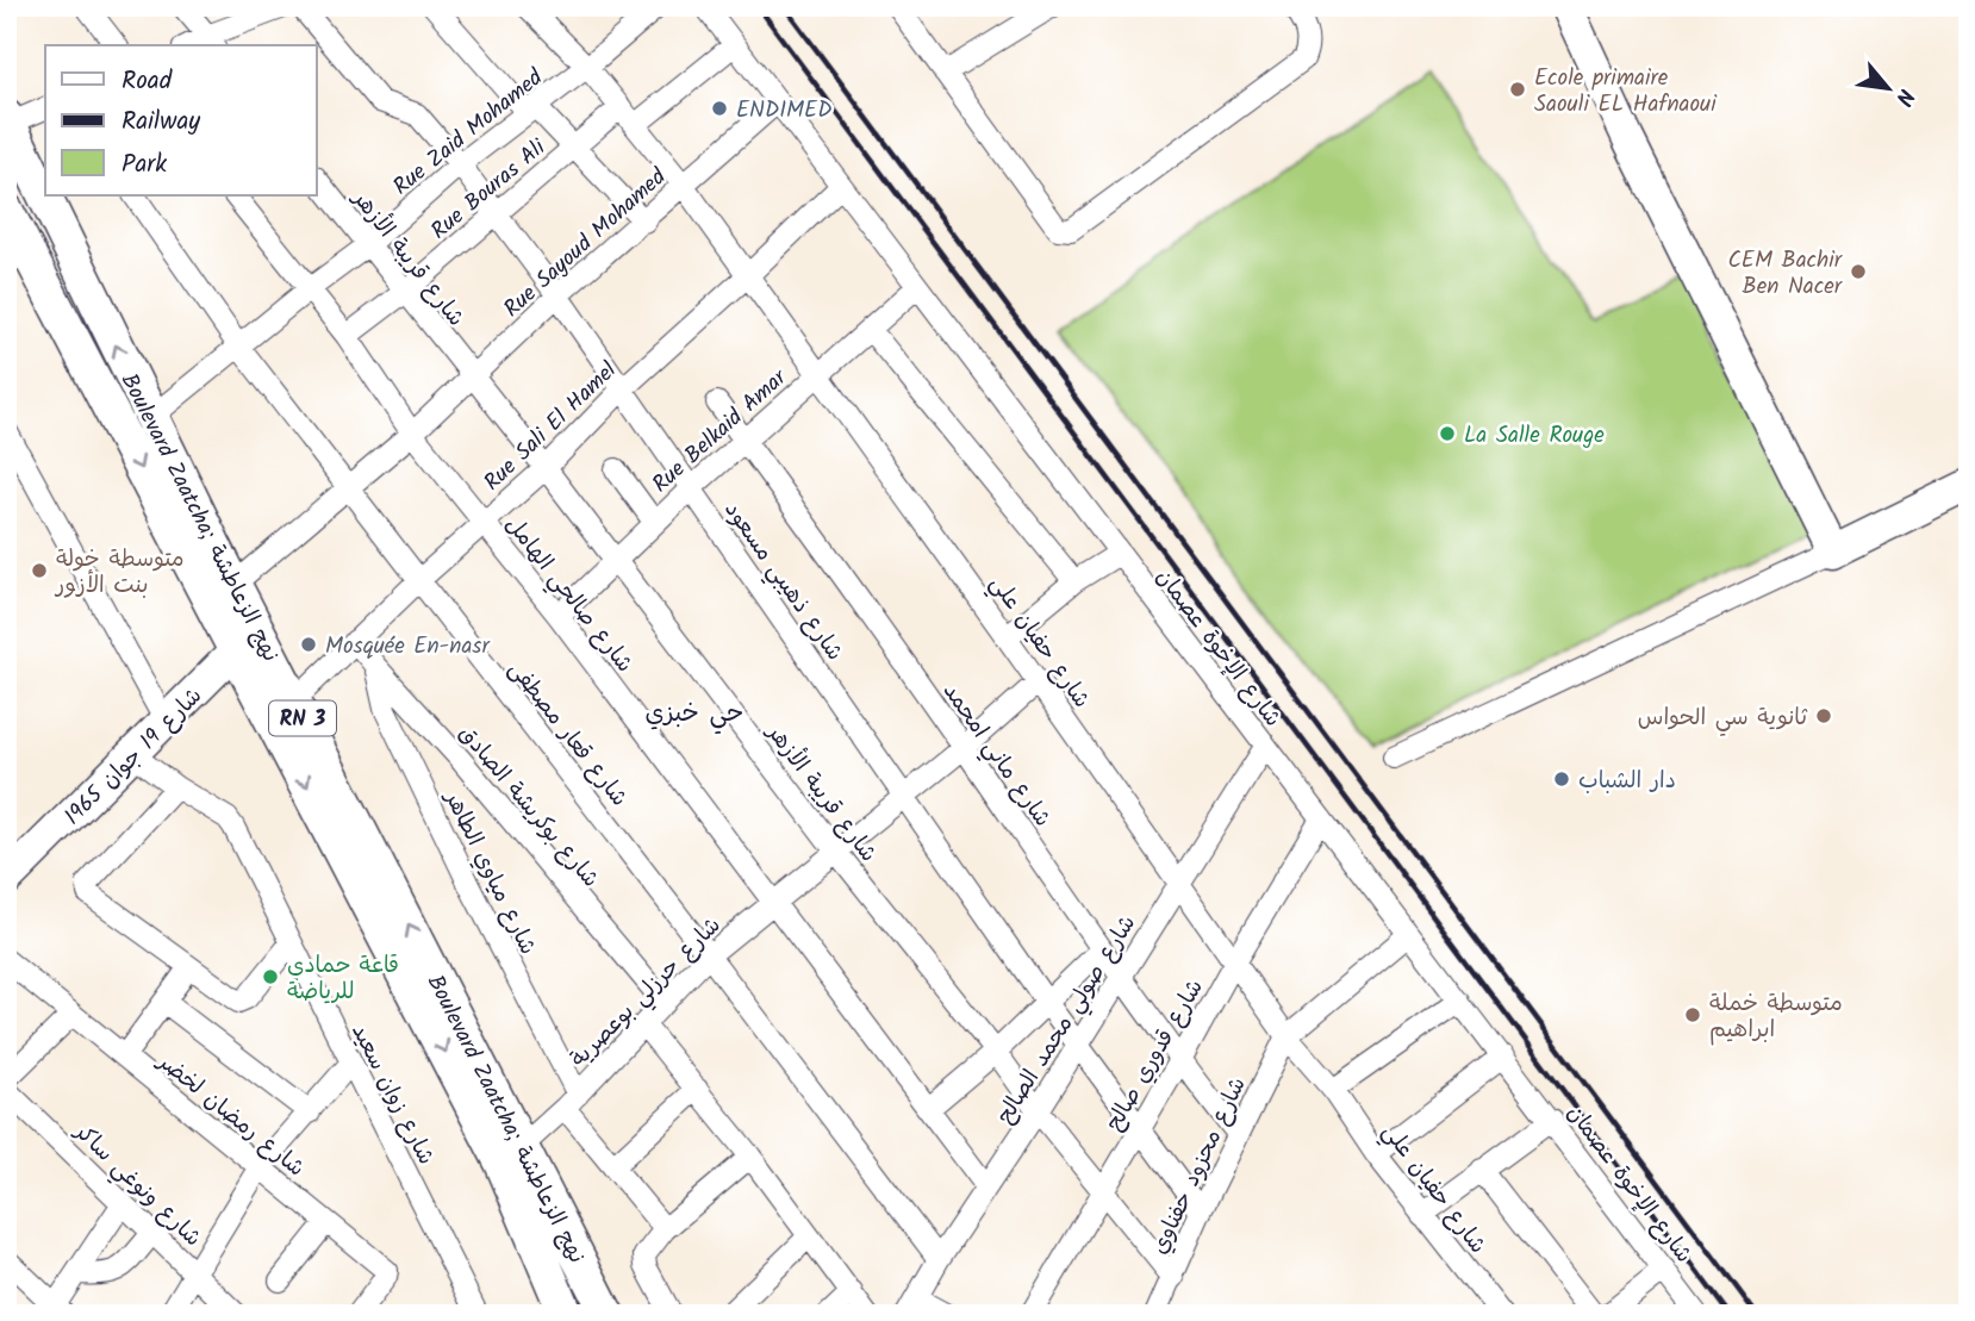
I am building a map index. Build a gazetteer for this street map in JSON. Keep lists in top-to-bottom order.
{
  "streets": {
    "main road": ["Boulevard Zaatcha; نهج الزعاطشة", "RN 3"],
    "street": [
      "Rue Zaid Mohamed",
      "Rue Bouras Ali",
      "Rue Sayoud Mohamed",
      "شارع قريبة الأزهر",
      "Rue Sali El Hamel",
      "Rue Belkaid Amar",
      "شارع ذهيبي مسعود",
      "شارع صالحي الهامل",
      "شارع حفيان علي",
      "شارع الإخوة عصمان",
      "شارع قعار مصطفى",
      "شارع ماني امحمد",
      "شارع 19 جوان 1965",
      "شارع بوكريشة الصادق",
      "شارع مياوي الطاهر",
      "شارع حرزلي بوعصرية",
      "شارع صولي محمد الصالح",
      "شارع قدوري صالح",
      "شارع زوان سعيد",
      "شارع رمضان لخضر",
      "شارع محزود حفناوي",
      "شارع ونوغي ساكر"
    ]
  },
  "crossings": [
    ["Rue Zaid Mohamed", "شارع قريبة الأزهر"],
    ["Rue Zaid Mohamed", "Boulevard Zaatcha; نهج الزعاطشة"],
    ["Rue Zaid Mohamed", "شارع ذهيبي مسعود"],
    ["Rue Zaid Mohamed", "شارع صالحي الهامل"],
    ["Rue Zaid Mohamed", "شارع حفيان علي"],
    ["Rue Zaid Mohamed", "شارع قعار مصطفى"],
    ["Rue Bouras Ali", "شارع قريبة الأزهر"],
    ["Rue Bouras Ali", "شارع ذهيبي مسعود"],
    ["Rue Bouras Ali", "شارع صالحي الهامل"],
    ["Rue Bouras Ali", "شارع حفيان علي"],
    ["Rue Sayoud Mohamed", "شارع قريبة الأزهر"],
    ["Rue Sayoud Mohamed", "Boulevard Zaatcha; نهج الزعاطشة"],
    ["Rue Sayoud Mohamed", "شارع ذهيبي مسعود"],
    ["Rue Sayoud Mohamed", "شارع صالحي الهامل"],
    ["Rue Sayoud Mohamed", "شارع حفيان علي"],
    ["Rue Sayoud Mohamed", "شارع الإخوة عصمان"],
    ["Rue Sayoud Mohamed", "شارع قعار مصطفى"],
    ["شارع قريبة الأزهر", "Rue Sali El Hamel"],
    ["شارع قريبة الأزهر", "Rue Belkaid Amar"],
    ["شارع قريبة الأزهر", "شارع حرزلي بوعصرية"],
    ["شارع قريبة الأزهر", "شارع صولي محمد الصالح"],
    ["شارع قريبة الأزهر", "شارع قدوري صالح"],
    ["شارع قريبة الأزهر", "شارع محزود حفناوي"],
    ["Rue Sali El Hamel", "Boulevard Zaatcha; نهج الزعاطشة"],
    ["Rue Sali El Hamel", "شارع ذهيبي مسعود"],
    ["Rue Sali El Hamel", "شارع صالحي الهامل"],
    ["Rue Sali El Hamel", "شارع حفيان علي"],
    ["Rue Sali El Hamel", "شارع الإخوة عصمان"],
    ["Rue Sali El Hamel", "شارع قعار مصطفى"],
    ["Rue Sali El Hamel", "شارع بوكريشة الصادق"],
    ["Rue Belkaid Amar", "شارع ذهيبي مسعود"],
    ["Rue Belkaid Amar", "شارع صالحي الهامل"],
    ["Rue Belkaid Amar", "شارع حفيان علي"],
    ["Rue Belkaid Amar", "شارع الإخوة عصمان"],
    ["Rue Belkaid Amar", "شارع ماني امحمد"],
    ["Boulevard Zaatcha; نهج الزعاطشة", "شارع 19 جوان 1965"],
    ["Boulevard Zaatcha; نهج الزعاطشة", "شارع حرزلي بوعصرية"],
    ["شارع ذهيبي مسعود", "شارع حرزلي بوعصرية"],
    ["شارع ذهيبي مسعود", "شارع صولي محمد الصالح"],
    ["شارع ذهيبي مسعود", "شارع قدوري صالح"],
    ["شارع ذهيبي مسعود", "شارع محزود حفناوي"],
    ["شارع صالحي الهامل", "شارع حرزلي بوعصرية"],
    ["شارع صالحي الهامل", "شارع صولي محمد الصالح"],
    ["شارع حفيان علي", "شارع حرزلي بوعصرية"],
    ["شارع حفيان علي", "شارع صولي محمد الصالح"],
    ["شارع حفيان علي", "شارع قدوري صالح"],
    ["شارع حفيان علي", "شارع محزود حفناوي"],
    ["شارع الإخوة عصمان", "شارع صولي محمد الصالح"],
    ["شارع الإخوة عصمان", "شارع قدوري صالح"],
    ["شارع قعار مصطفى", "شارع حرزلي بوعصرية"],
    ["شارع قعار مصطفى", "شارع صولي محمد الصالح"],
    ["شارع ماني امحمد", "شارع حرزلي بوعصرية"],
    ["شارع ماني امحمد", "شارع صولي محمد الصالح"],
    ["شارع ماني امحمد", "شارع قدوري صالح"],
    ["شارع ماني امحمد", "شارع محزود حفناوي"],
    ["شارع 19 جوان 1965", "شارع زوان سعيد"],
    ["شارع بوكريشة الصادق", "شارع مياوي الطاهر"],
    ["شارع بوكريشة الصادق", "شارع حرزلي بوعصرية"],
    ["شارع مياوي الطاهر", "شارع حرزلي بوعصرية"]
  ],
  "districts": ["حي خبزي"],
  "places": [
    "Ecole primaire Saouli EL Hafnaoui",
    "ENDIMED",
    "CEM Bachir Ben Nacer",
    "La Salle Rouge",
    "متوسطة خولة بنت الأزور",
    "Mosquée En-nasr",
    "ثانوية سي الحواس",
    "دار الشباب",
    "قاعة حمادي للرياضة",
    "متوسطة خملة ابراهيم"
  ],
  "legend": ["Road", "Railway", "Park"],
  "north": "bottom right"
}
